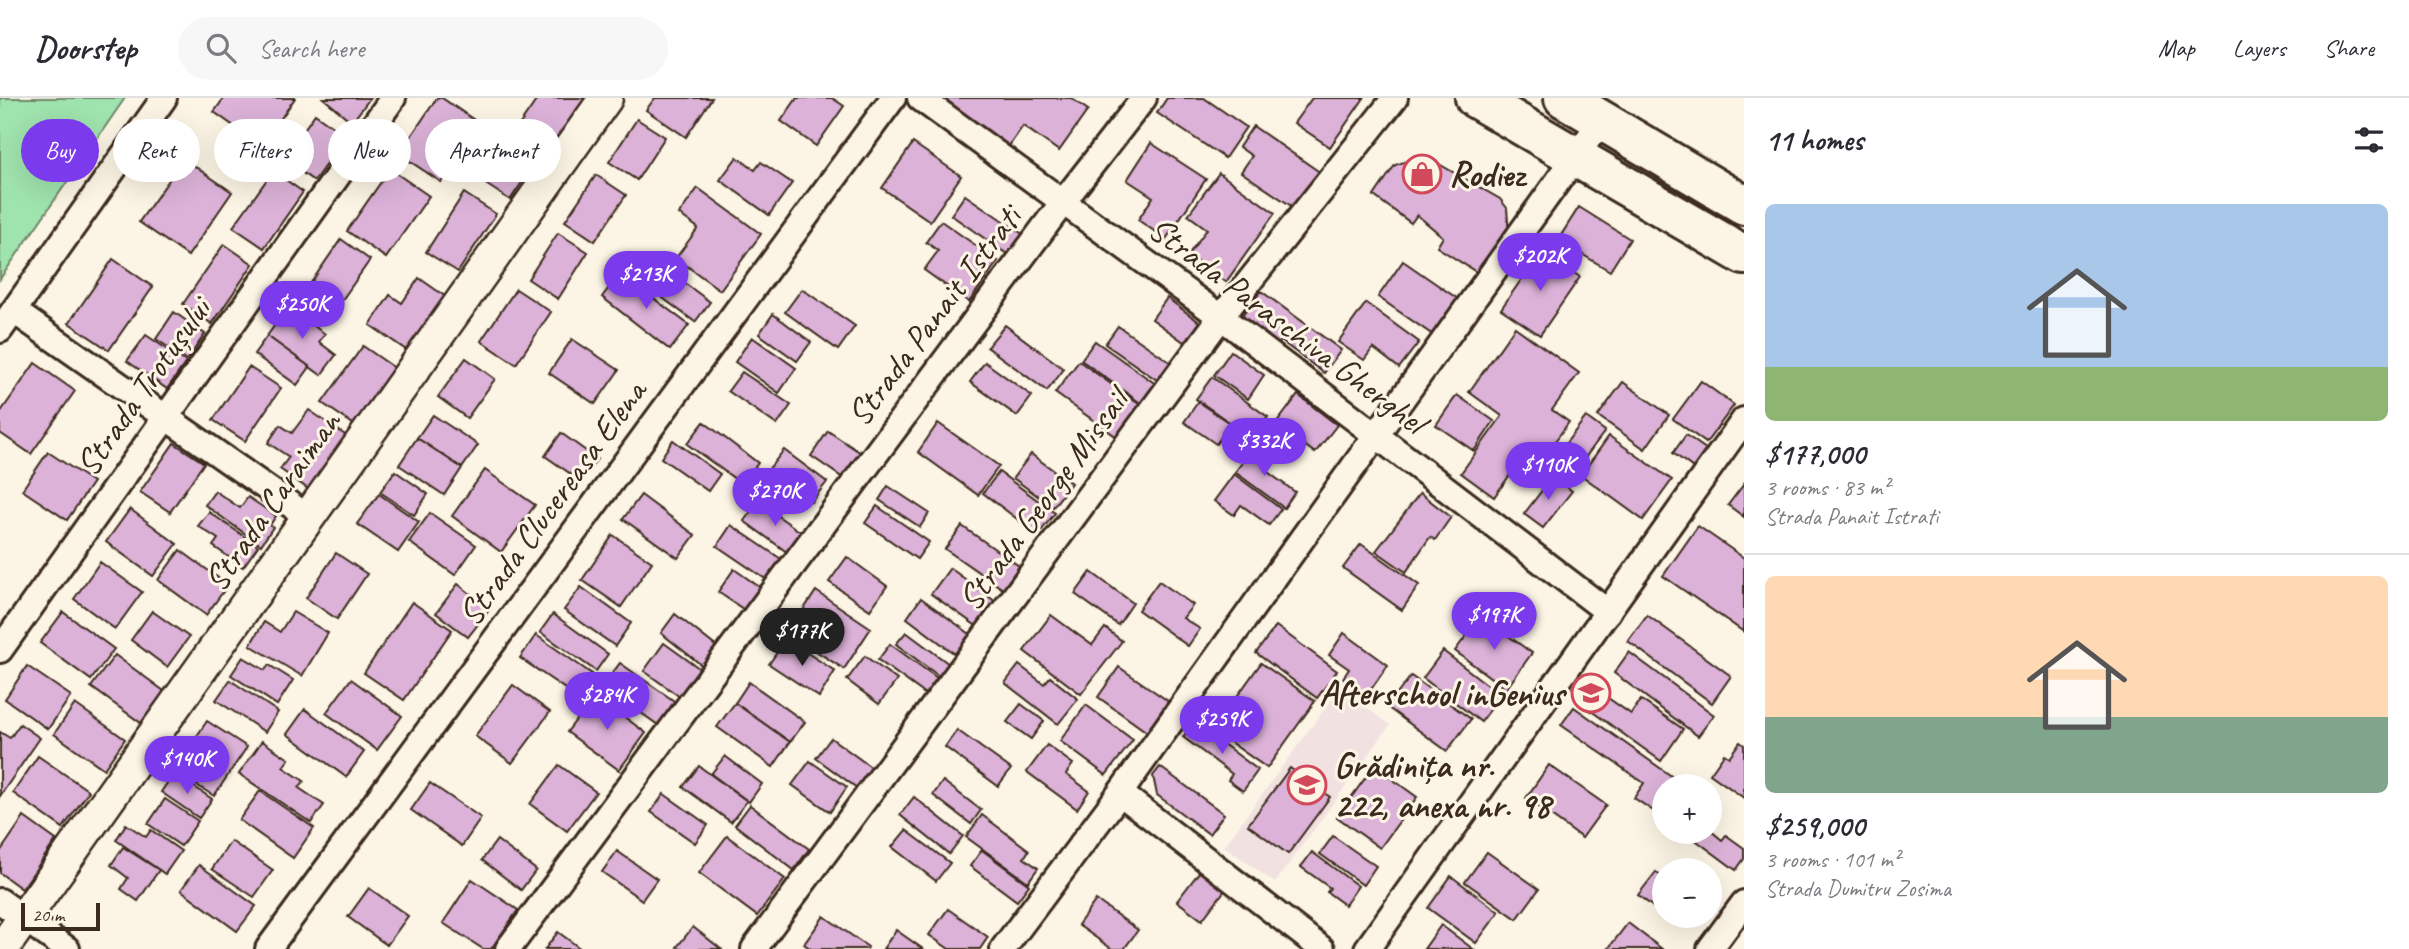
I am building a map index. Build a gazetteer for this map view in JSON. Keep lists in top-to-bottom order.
{
  "streets": {
    "street": [
      "Strada Panait Istrati",
      "Strada Paraschiva Gherghel",
      "Strada Trotușului",
      "Strada George Missail",
      "Strada Caraiman",
      "Strada Clucereasa Elena"
    ]
  },
  "crossings": [
    ["Strada Panait Istrati", "Strada Paraschiva Gherghel"],
    ["Strada Paraschiva Gherghel", "Strada George Missail"]
  ],
  "places": {
    "shop": ["Rodiez"],
    "school or university": ["Afterschool inGenius", "Grădinița nr. 222, anexa nr. 98"]
  },
  "scale_bar": "20 m",
  "page": {
    "header": "Doorstep",
    "search": "Search here",
    "nav": ["Map", "Layers", "Share"],
    "heading": "11 homes",
    "chip": [
      "Buy",
      "Rent",
      "Filters",
      "New",
      "Apartment"
    ],
    "list": [
      {
        "name": "$177,000",
        "note": "3 rooms · 83 m² · Strada Panait Istrati"
      },
      {
        "name": "$259,000",
        "note": "3 rooms · 101 m² · Strada Dumitru Zosima"
      }
    ],
    "price": [
      "$202K",
      "$213K",
      "$250K",
      "$332K",
      "$110K",
      "$270K",
      "$197K",
      "$177K",
      "$284K",
      "$259K",
      "$140K"
    ],
    "map_buttons": ["+", "−"],
    "scale": "20 m"
  }
}
